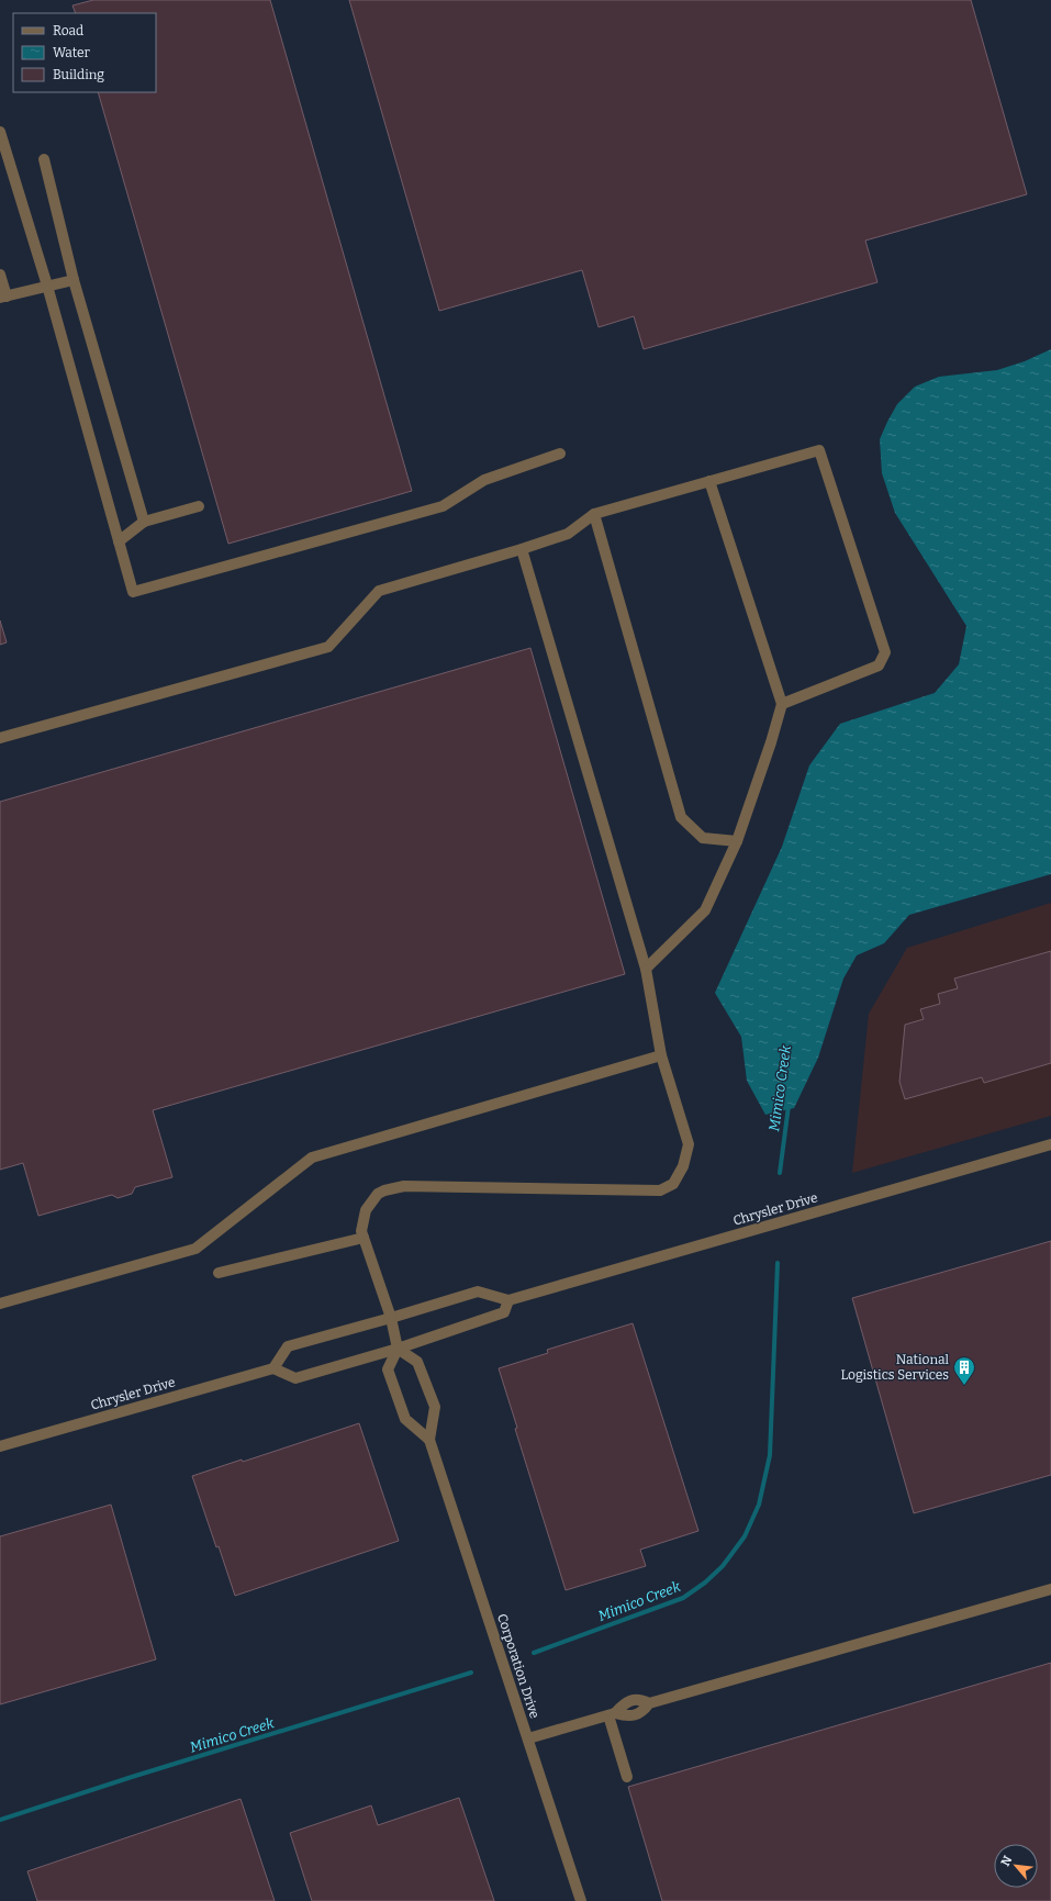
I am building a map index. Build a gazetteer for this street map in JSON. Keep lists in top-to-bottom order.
{
  "streets": {
    "street": ["Chrysler Drive", "Corporation Drive"]
  },
  "water": ["Mimico Creek"],
  "places": {
    "building": ["National Logistics Services"]
  },
  "legend": ["Road", "Water", "Building"],
  "north": "top left"
}
